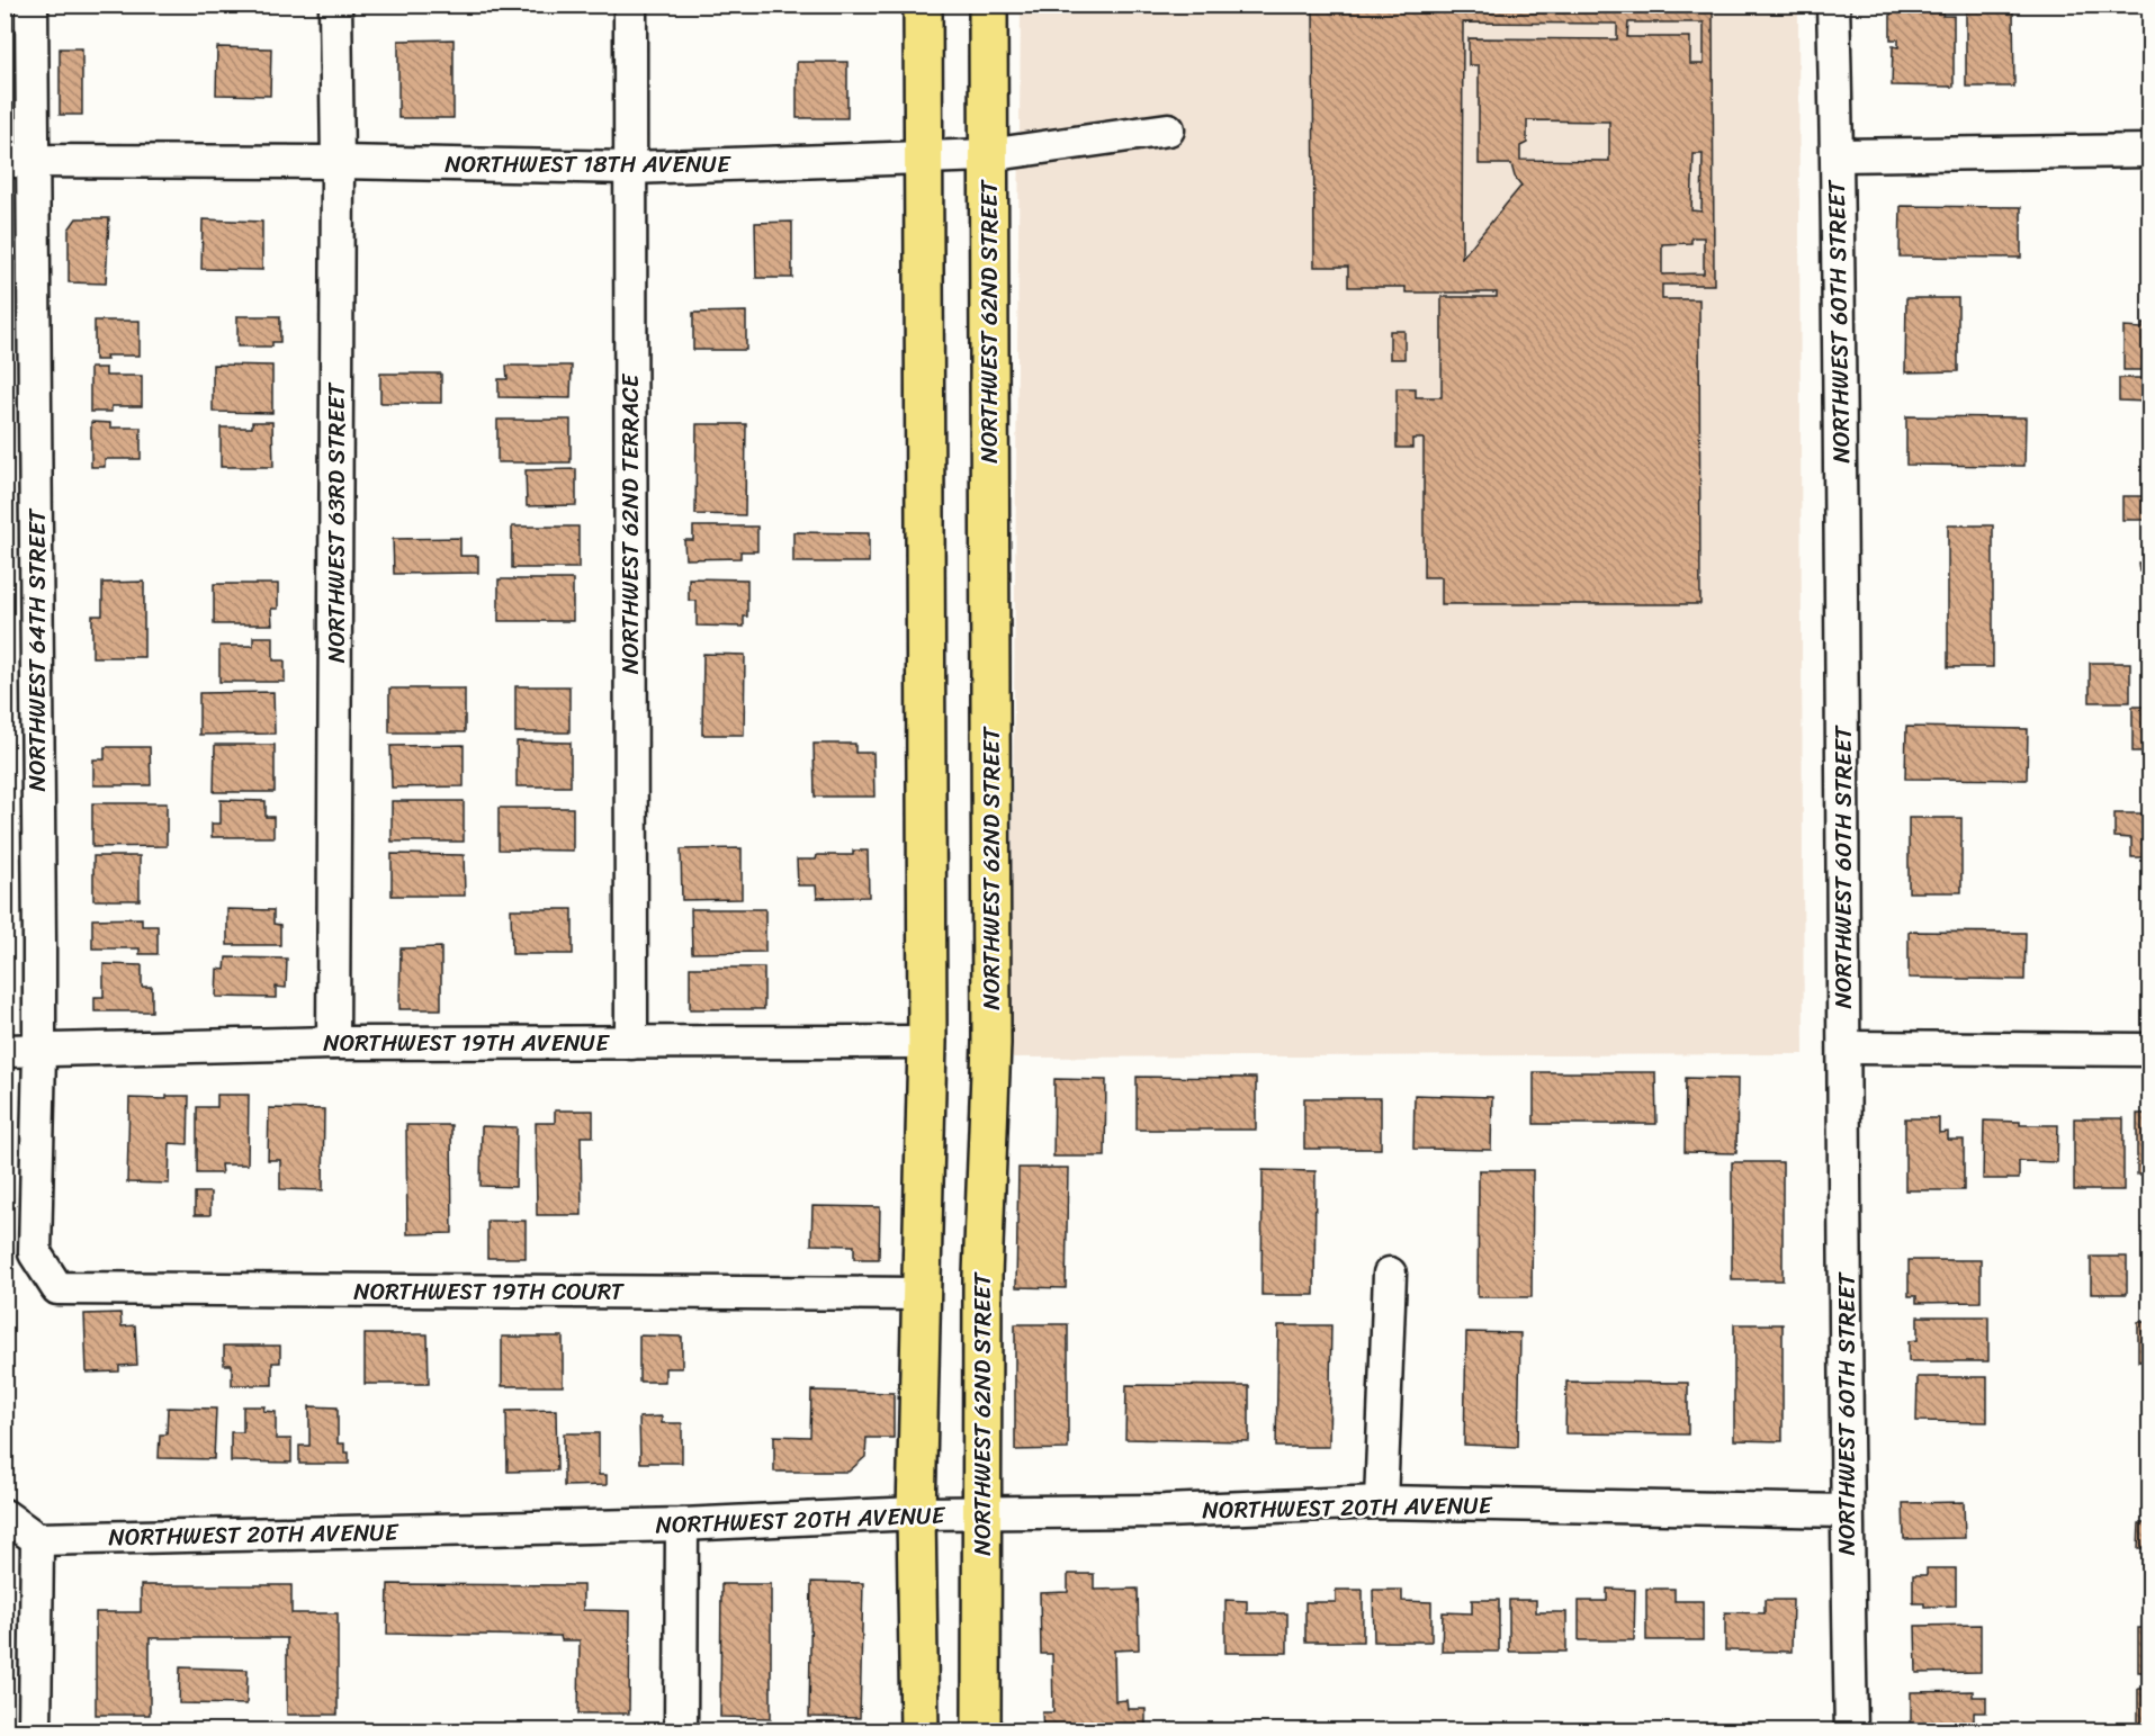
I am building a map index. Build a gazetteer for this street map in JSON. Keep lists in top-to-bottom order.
{
  "streets": {
    "main road": ["NORTHWEST 62ND STREET"],
    "street": [
      "NORTHWEST 18TH AVENUE",
      "NORTHWEST 60TH STREET",
      "NORTHWEST 63RD STREET",
      "NORTHWEST 62ND TERRACE",
      "NORTHWEST 64TH STREET",
      "NORTHWEST 19TH AVENUE",
      "NORTHWEST 19TH COURT",
      "NORTHWEST 20TH AVENUE"
    ]
  },
  "crossings": [
    ["NORTHWEST 18TH AVENUE", "NORTHWEST 62ND STREET"],
    ["NORTHWEST 18TH AVENUE", "NORTHWEST 63RD STREET"],
    ["NORTHWEST 18TH AVENUE", "NORTHWEST 62ND TERRACE"],
    ["NORTHWEST 18TH AVENUE", "NORTHWEST 64TH STREET"],
    ["NORTHWEST 62ND STREET", "NORTHWEST 20TH AVENUE"],
    ["NORTHWEST 60TH STREET", "NORTHWEST 20TH AVENUE"],
    ["NORTHWEST 63RD STREET", "NORTHWEST 19TH AVENUE"],
    ["NORTHWEST 62ND TERRACE", "NORTHWEST 19TH AVENUE"],
    ["NORTHWEST 64TH STREET", "NORTHWEST 19TH AVENUE"],
    ["NORTHWEST 64TH STREET", "NORTHWEST 19TH COURT"]
  ]
}
